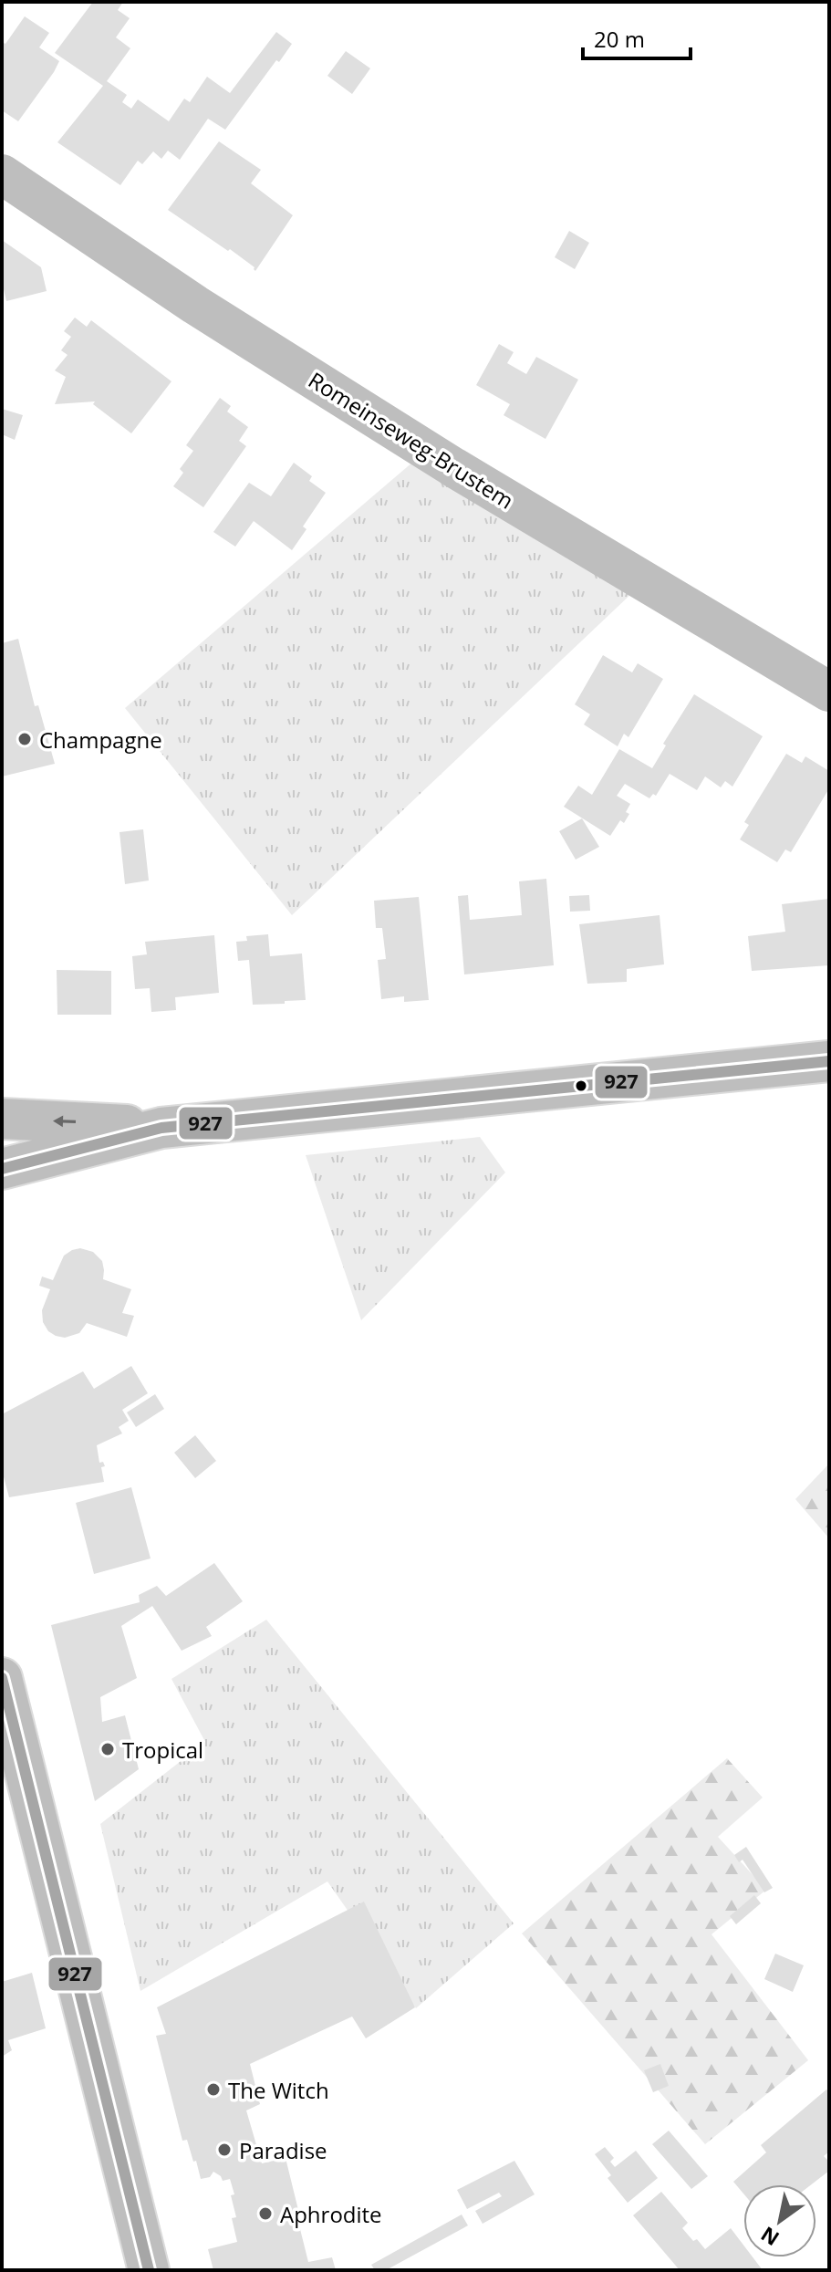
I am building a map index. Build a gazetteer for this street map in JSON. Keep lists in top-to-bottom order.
{
  "streets": {
    "main road": ["Romeinseweg-Brustem"]
  },
  "places": [
    "Champagne",
    "Tropical",
    "The Witch",
    "Paradise",
    "Aphrodite"
  ],
  "lines": ["transit line 927"],
  "scale_bar": "20 m",
  "north": "bottom left"
}
